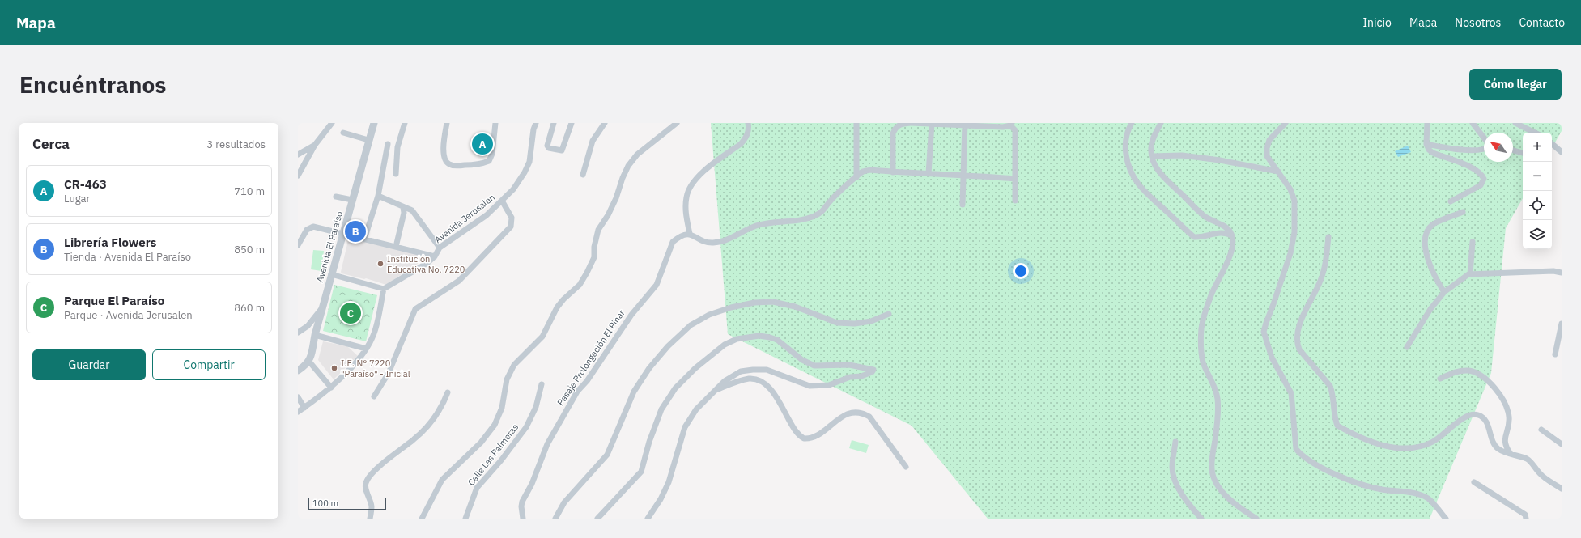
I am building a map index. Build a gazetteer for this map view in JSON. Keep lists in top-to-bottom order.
{
  "streets": {
    "street": [
      "Avenida Jerusalen",
      "Avenida El Paraíso",
      "Pasaje Prolongación El Pinar",
      "Calle Las Palmeras"
    ]
  },
  "places": ["Institución Educativa No. 7220", "I.E. N° 7220 \"Paraíso\" - Inicial"],
  "scale_bar": "100 m",
  "north": "top left",
  "page": {
    "header": "Mapa",
    "nav": [
      "Inicio",
      "Mapa",
      "Nosotros",
      "Contacto"
    ],
    "buttons": [
      "Cómo llegar",
      ["Guardar", "Compartir"]
    ],
    "title": "Encuéntranos",
    "heading": ["Cerca", "3 resultados"],
    "pins": ["A", "B", "C"],
    "map_buttons": ["+", "−"],
    "list": [
      {
        "mark": "A",
        "name": "CR-463",
        "note": "Lugar",
        "value": "710 m"
      },
      {
        "mark": "B",
        "name": "Librería Flowers",
        "note": "Tienda · Avenida El Paraíso",
        "value": "850 m"
      },
      {
        "mark": "C",
        "name": "Parque El Paraíso",
        "note": "Parque · Avenida Jerusalen",
        "value": "860 m"
      }
    ],
    "scale": "100 m"
  }
}
